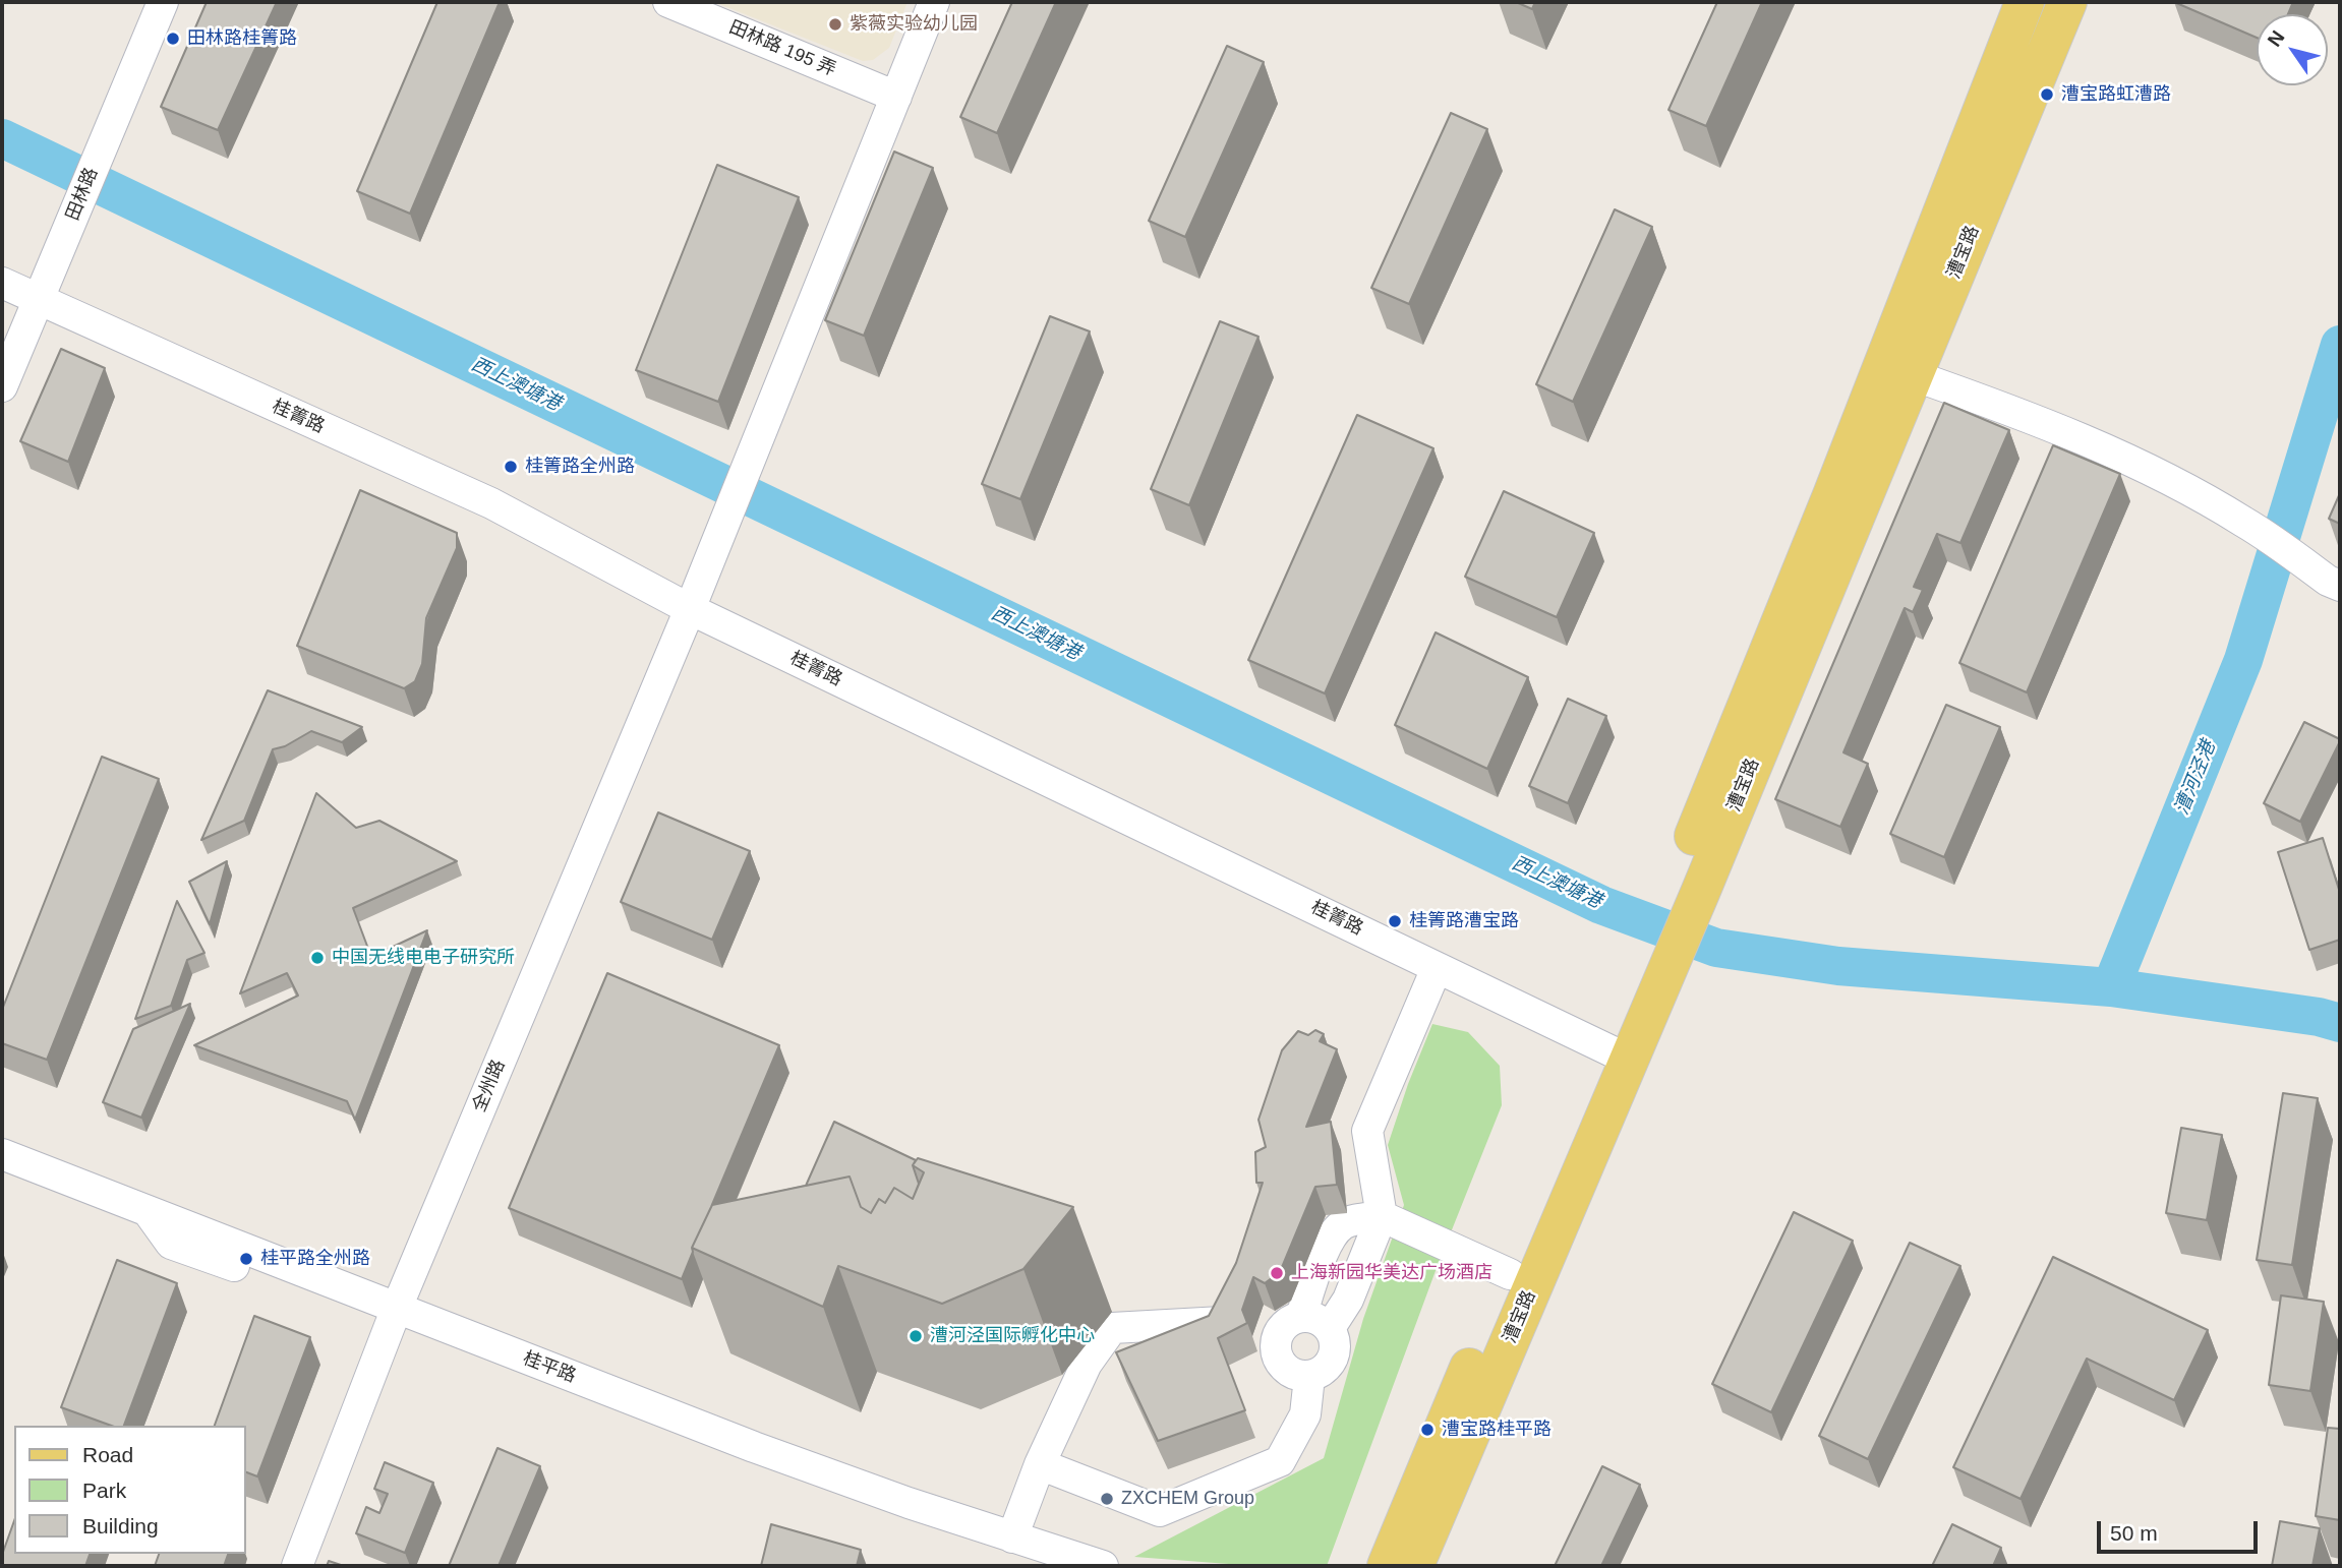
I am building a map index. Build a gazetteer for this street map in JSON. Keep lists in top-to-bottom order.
{
  "streets": {
    "main road": ["漕宝路"],
    "street": [
      "田林路 195 弄",
      "田林路",
      "桂箐路",
      "全州路",
      "桂平路"
    ]
  },
  "crossings": [
    ["田林路 195 弄", "全州路"],
    ["田林路", "桂箐路"],
    ["漕宝路", "桂箐路"],
    ["桂箐路", "全州路"],
    ["全州路", "桂平路"]
  ],
  "water": ["西上澳塘港", "漕河泾港"],
  "places": [
    "紫薇实验幼儿园",
    "田林路桂箐路",
    "漕宝路虹漕路",
    "桂箐路全州路",
    "桂箐路漕宝路",
    "中国无线电电子研究所",
    "桂平路全州路",
    "上海新园华美达广场酒店",
    "漕河泾国际孵化中心",
    "漕宝路桂平路",
    "ZXCHEM Group"
  ],
  "legend": ["Road", "Park", "Building"],
  "scale_bar": "50 m",
  "north": "top left"
}
